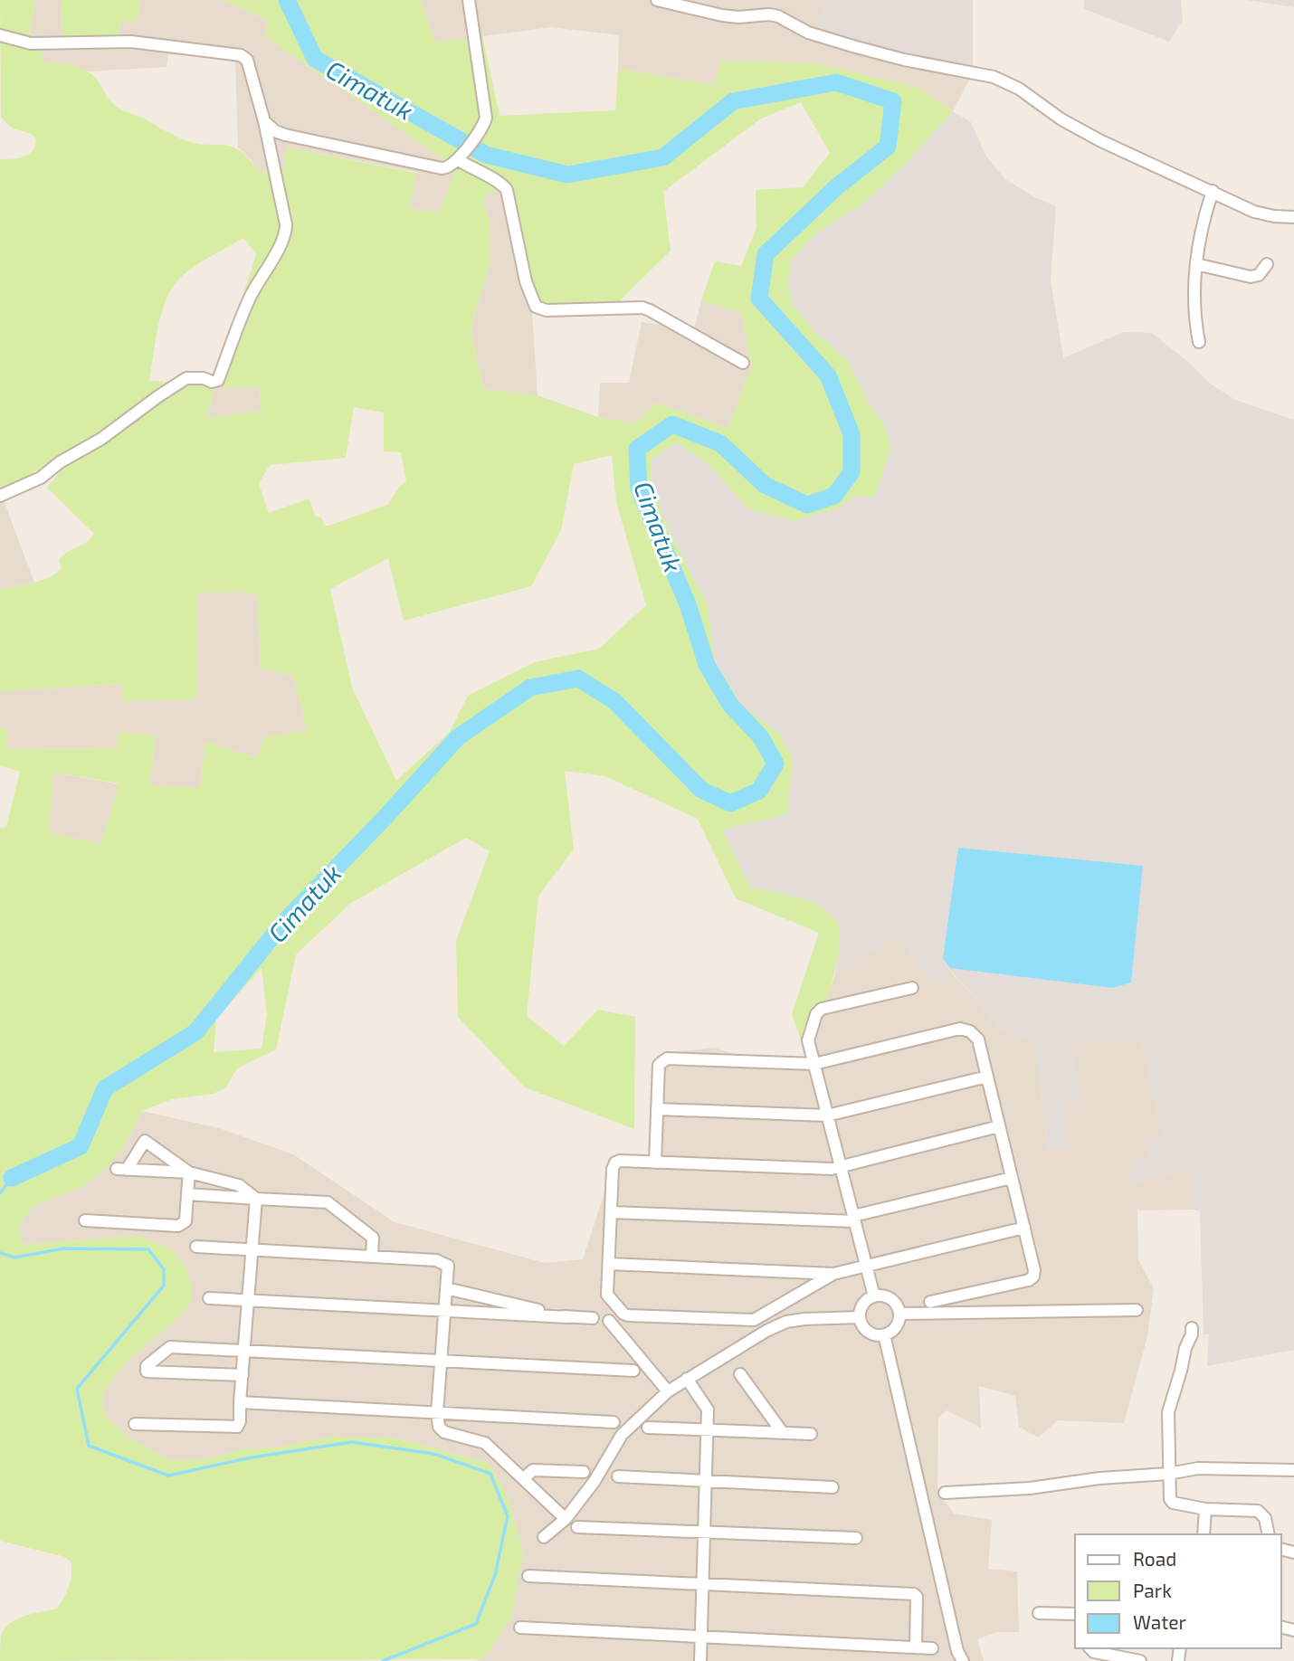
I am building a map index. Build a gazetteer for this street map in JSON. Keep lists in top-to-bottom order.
{
  "water": ["Cimatuk"],
  "legend": ["Road", "Park", "Water"]
}
